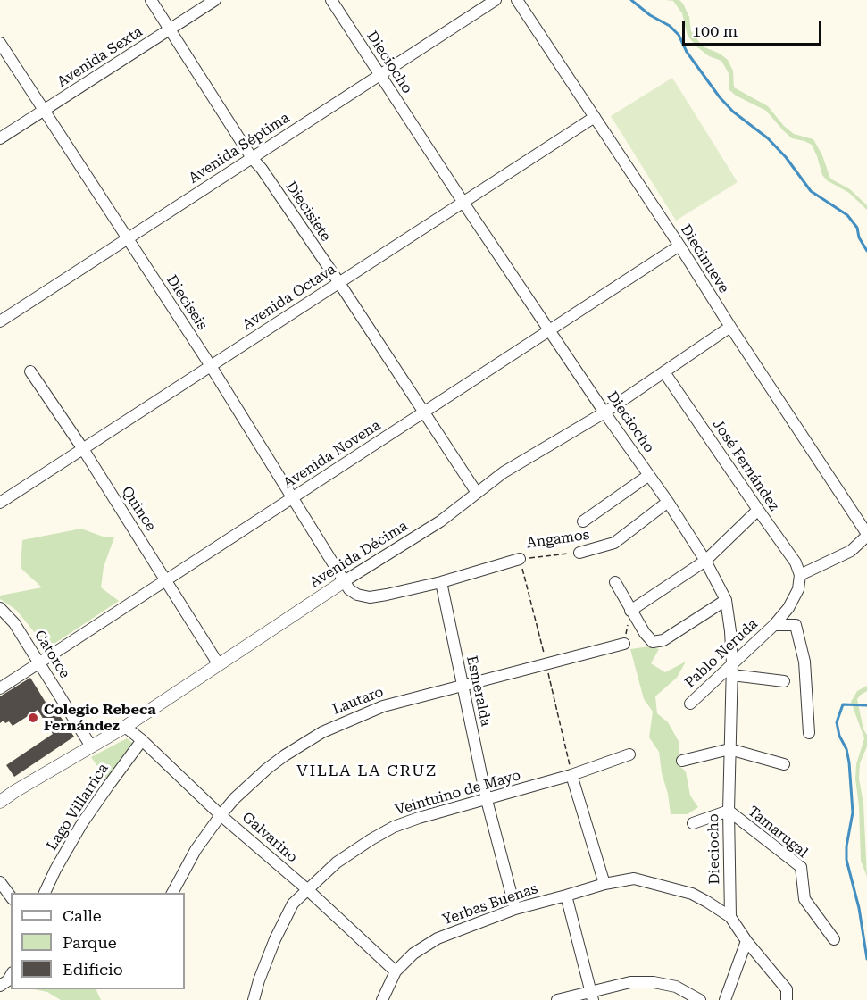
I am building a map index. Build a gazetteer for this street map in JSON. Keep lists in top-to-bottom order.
{
  "streets": {
    "street": [
      "Avenida Sexta",
      "Dieciocho",
      "Avenida Séptima",
      "Diecisiete",
      "Diecinueve",
      "Avenida Octava",
      "Dieciseis",
      "Avenida Novena",
      "José Fernández",
      "Quince",
      "Angamos",
      "Avenida Décima",
      "Pablo Neruda",
      "Catorce",
      "Esmeralda",
      "Lautaro",
      "Veintuino de Mayo",
      "Lago Villarrica",
      "Tamarugal",
      "Galvarino",
      "Yerbas Buenas"
    ]
  },
  "crossings": [
    ["Avenida Sexta", "Diecisiete"],
    ["Avenida Sexta", "Dieciseis"],
    ["Dieciocho", "Avenida Séptima"],
    ["Dieciocho", "Avenida Octava"],
    ["Dieciocho", "Avenida Novena"],
    ["Dieciocho", "Angamos"],
    ["Dieciocho", "Avenida Décima"],
    ["Dieciocho", "Pablo Neruda"],
    ["Dieciocho", "Tamarugal"],
    ["Dieciocho", "Yerbas Buenas"],
    ["Avenida Séptima", "Diecisiete"],
    ["Avenida Séptima", "Dieciseis"],
    ["Diecisiete", "Avenida Octava"],
    ["Diecisiete", "Avenida Novena"],
    ["Diecisiete", "Avenida Décima"],
    ["Diecinueve", "Avenida Octava"],
    ["Diecinueve", "Avenida Novena"],
    ["Diecinueve", "Avenida Décima"],
    ["Avenida Octava", "Dieciseis"],
    ["Avenida Octava", "Quince"],
    ["Dieciseis", "Avenida Novena"],
    ["Dieciseis", "Avenida Décima"],
    ["Avenida Novena", "Quince"],
    ["Avenida Novena", "Catorce"],
    ["José Fernández", "Avenida Décima"],
    ["José Fernández", "Pablo Neruda"],
    ["Quince", "Avenida Décima"],
    ["Angamos", "Esmeralda"],
    ["Avenida Décima", "Catorce"],
    ["Avenida Décima", "Galvarino"],
    ["Esmeralda", "Lautaro"],
    ["Esmeralda", "Veintuino de Mayo"],
    ["Esmeralda", "Yerbas Buenas"],
    ["Lautaro", "Galvarino"],
    ["Veintuino de Mayo", "Galvarino"],
    ["Lago Villarrica", "Galvarino"],
    ["Galvarino", "Yerbas Buenas"]
  ],
  "districts": ["VILLA LA CRUZ"],
  "places": ["Colegio Rebeca Fernández"],
  "legend": ["Calle", "Parque", "Edificio"],
  "scale_bar": "100 m"
}
